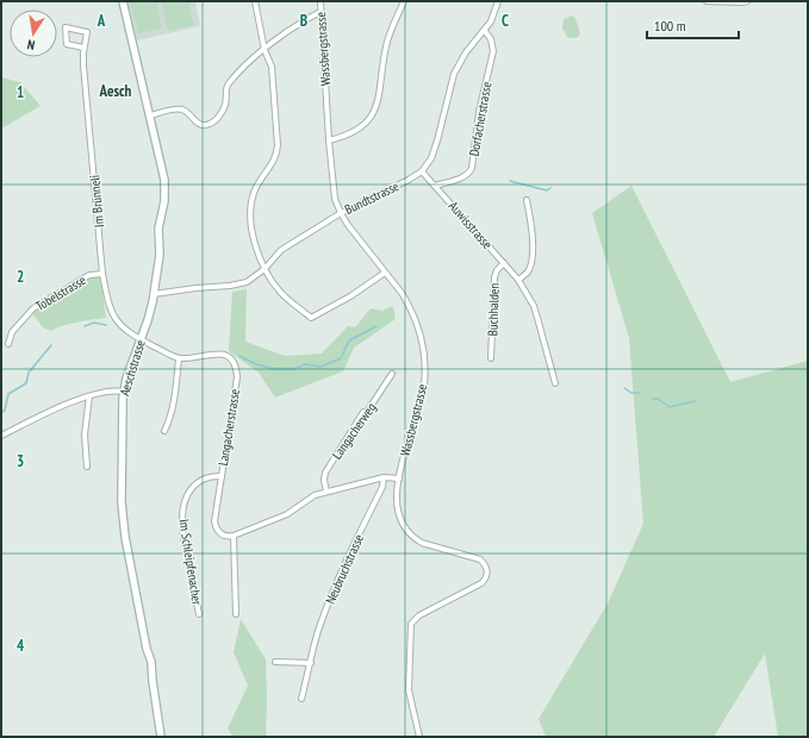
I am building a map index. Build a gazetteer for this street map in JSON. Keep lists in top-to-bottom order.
{
  "streets": {
    "main road": ["Aeschstrasse"],
    "street": [
      "Wassbergstrasse",
      "Dorfacherstrasse",
      "Bundtstrasse",
      "Im Brünneli",
      "Auwisstrasse",
      "Tobelstrasse",
      "Buchhalden",
      "Langacherstrasse",
      "Langacherweg",
      "Im Schleipfenacher",
      "Neubruchstrasse"
    ]
  },
  "crossings": [
    ["Wassbergstrasse", "Bundtstrasse"],
    ["Dorfacherstrasse", "Bundtstrasse"],
    ["Dorfacherstrasse", "Auwisstrasse"],
    ["Bundtstrasse", "Auwisstrasse"],
    ["Bundtstrasse", "Aeschstrasse"],
    ["Im Brünneli", "Tobelstrasse"],
    ["Im Brünneli", "Aeschstrasse"],
    ["Auwisstrasse", "Buchhalden"],
    ["Langacherstrasse", "Im Schleipfenacher"]
  ],
  "districts": ["Aesch"],
  "scale_bar": "100 m",
  "north": "bottom",
  "grid": {
    "columns": ["A", "B", "C"],
    "rows": [
      "1",
      "2",
      "3",
      "4"
    ]
  }
}
